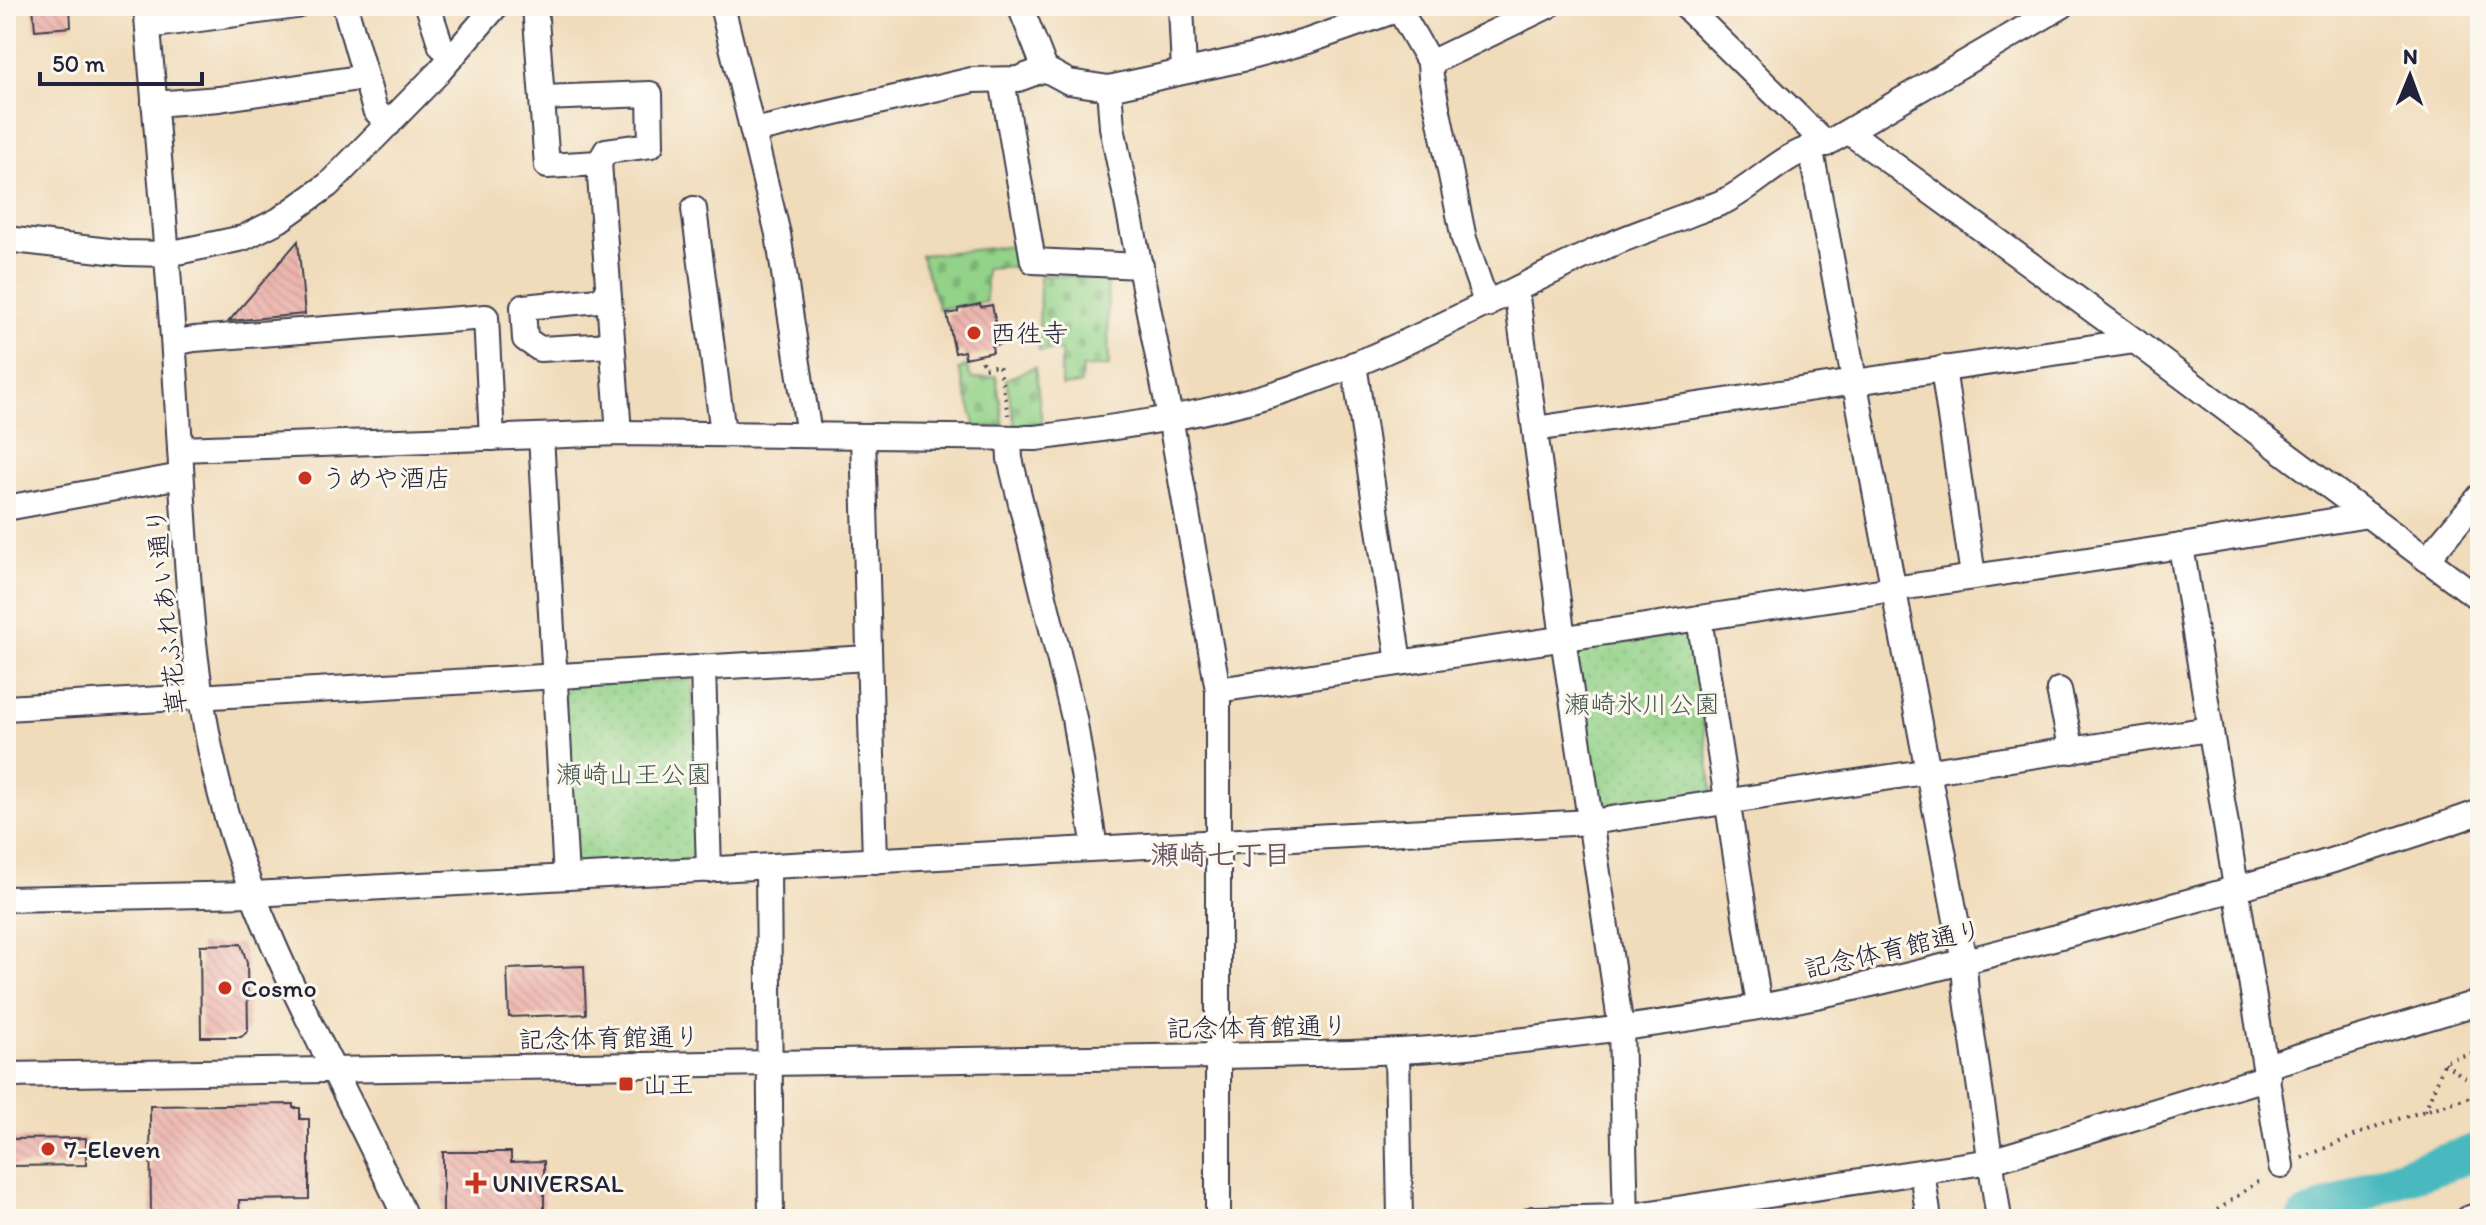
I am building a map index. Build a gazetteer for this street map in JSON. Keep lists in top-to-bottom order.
{
  "streets": {
    "street": ["草花ふれあい通り", "記念体育館通り"]
  },
  "crossings": [
    ["草花ふれあい通り", "記念体育館通り"]
  ],
  "districts": ["瀬崎七丁目"],
  "parks": ["瀬崎氷川公園", "瀬崎山王公園"],
  "places": {
    "other": [
      "西徃寺",
      "うめや酒店",
      "Cosmo",
      "7-Eleven"
    ],
    "transit": ["山王"],
    "health": ["UNIVERSAL"]
  },
  "scale_bar": "50 m",
  "north": "top"
}
